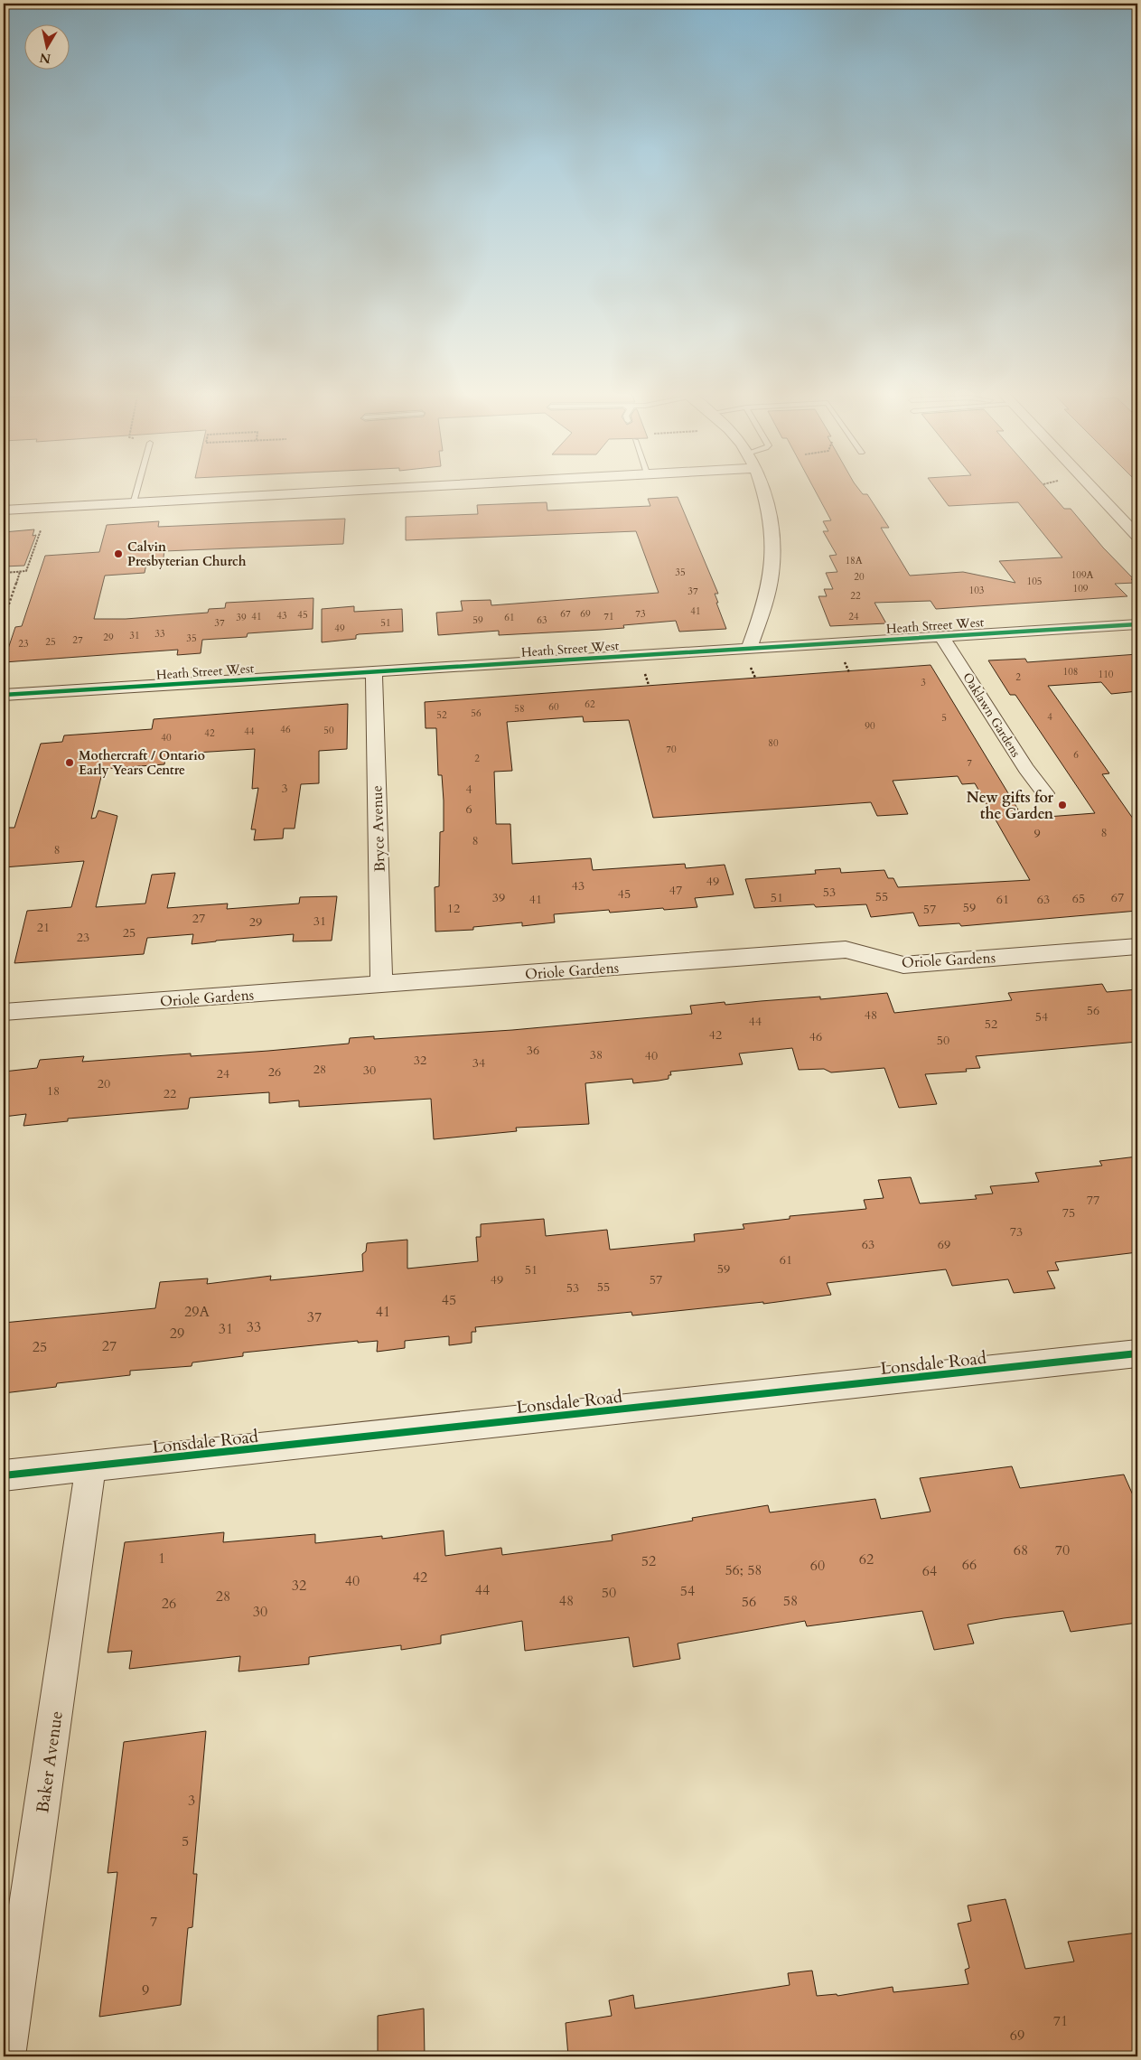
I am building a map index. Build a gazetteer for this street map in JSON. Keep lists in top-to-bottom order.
{
  "streets": {
    "street": [
      "Heath Street West",
      "Oaklawn Gardens",
      "Bryce Avenue",
      "Oriole Gardens",
      "Lonsdale Road",
      "Baker Avenue"
    ]
  },
  "crossings": [
    ["Heath Street West", "Oaklawn Gardens"],
    ["Heath Street West", "Bryce Avenue"],
    ["Bryce Avenue", "Oriole Gardens"],
    ["Lonsdale Road", "Baker Avenue"]
  ],
  "places": ["Calvin Presbyterian Church", "Mothercraft / Ontario Early Years Centre", "New gifts for the Garden"],
  "house_numbers": [
    "18A",
    "35",
    "109A",
    "20",
    "105",
    "109",
    "103",
    "37",
    "22",
    "41",
    "67",
    "69",
    "73",
    "45",
    "43",
    "41",
    "71",
    "24",
    "39",
    "61",
    "59",
    "63",
    "37",
    "51",
    "49",
    "33",
    "31",
    "29",
    "35",
    "27",
    "25",
    "23",
    "108",
    "110",
    "2",
    "3",
    "62",
    "60",
    "58",
    "56",
    "52",
    "4",
    "5",
    "90",
    "46",
    "50",
    "44",
    "42",
    "40",
    "80",
    "70",
    "6",
    "2",
    "7",
    "3",
    "4",
    "6",
    "8",
    "9",
    "8",
    "8",
    "49",
    "43",
    "47",
    "53",
    "45",
    "55",
    "39",
    "51",
    "67",
    "65",
    "41",
    "61",
    "63",
    "59",
    "12",
    "57",
    "27",
    "31",
    "29",
    "21",
    "25",
    "23",
    "56",
    "48",
    "54",
    "44",
    "52",
    "42",
    "46",
    "50",
    "36",
    "38",
    "40",
    "32",
    "34",
    "28",
    "30",
    "26",
    "24",
    "20",
    "18",
    "22",
    "77",
    "75",
    "73",
    "63",
    "69",
    "61",
    "59",
    "51",
    "49",
    "57",
    "55",
    "53",
    "45",
    "29A",
    "41",
    "37",
    "33",
    "31",
    "29",
    "27",
    "25",
    "68",
    "70",
    "1",
    "62",
    "52",
    "66",
    "60",
    "56; 58",
    "64",
    "42",
    "40",
    "32",
    "44",
    "54",
    "50",
    "28",
    "48",
    "58",
    "56",
    "26",
    "30",
    "3",
    "5",
    "7",
    "9",
    "71",
    "69"
  ],
  "north": "bottom"
}
